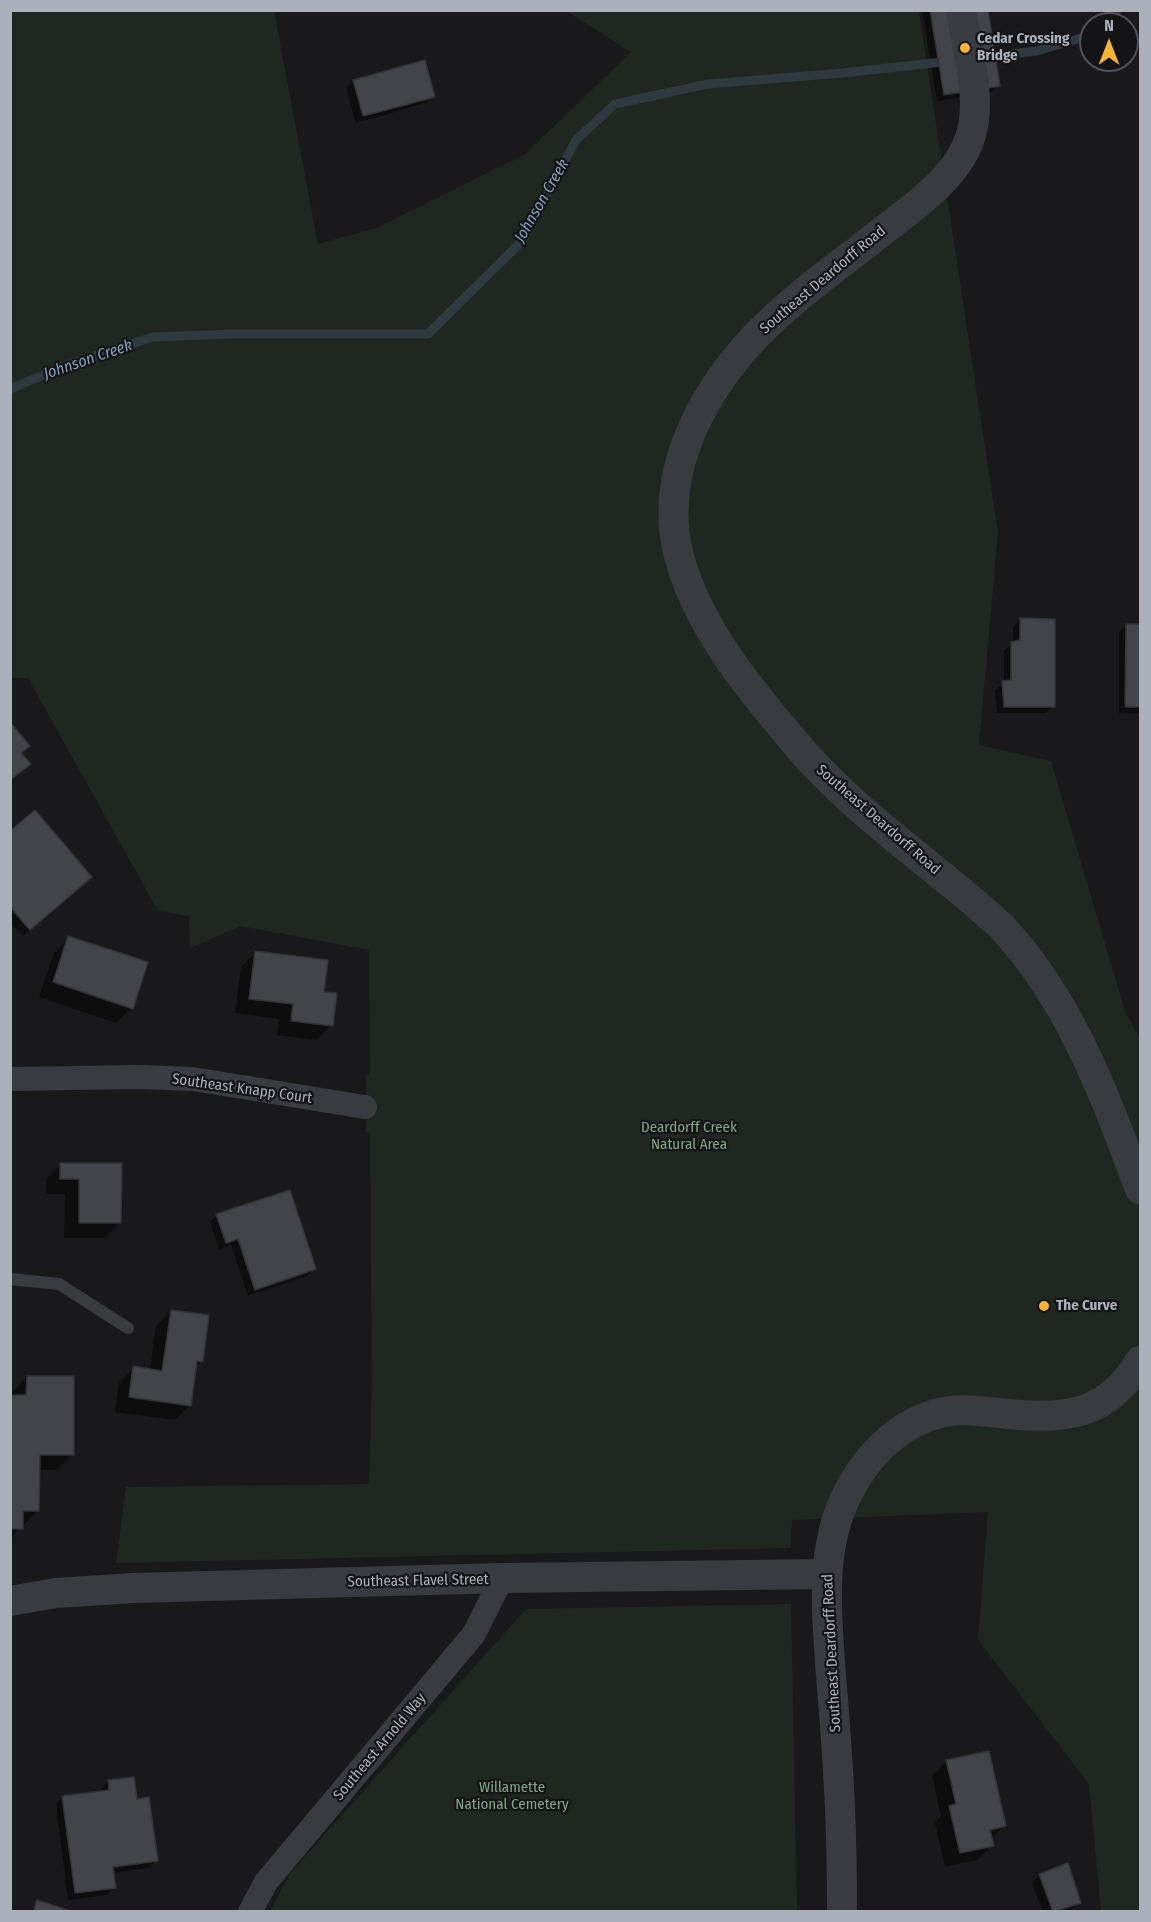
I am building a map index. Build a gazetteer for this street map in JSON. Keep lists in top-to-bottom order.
{
  "streets": {
    "street": [
      "Southeast Deardorff Road",
      "Southeast Knapp Court",
      "Southeast Flavel Street",
      "Southeast Arnold Way"
    ]
  },
  "crossings": [
    ["Southeast Deardorff Road", "Southeast Flavel Street"],
    ["Southeast Flavel Street", "Southeast Arnold Way"]
  ],
  "water": ["Johnson Creek"],
  "parks": ["Deardorff Creek Natural Area", "Willamette National Cemetery"],
  "places": ["Cedar Crossing Bridge", "The Curve"],
  "north": "top"
}
